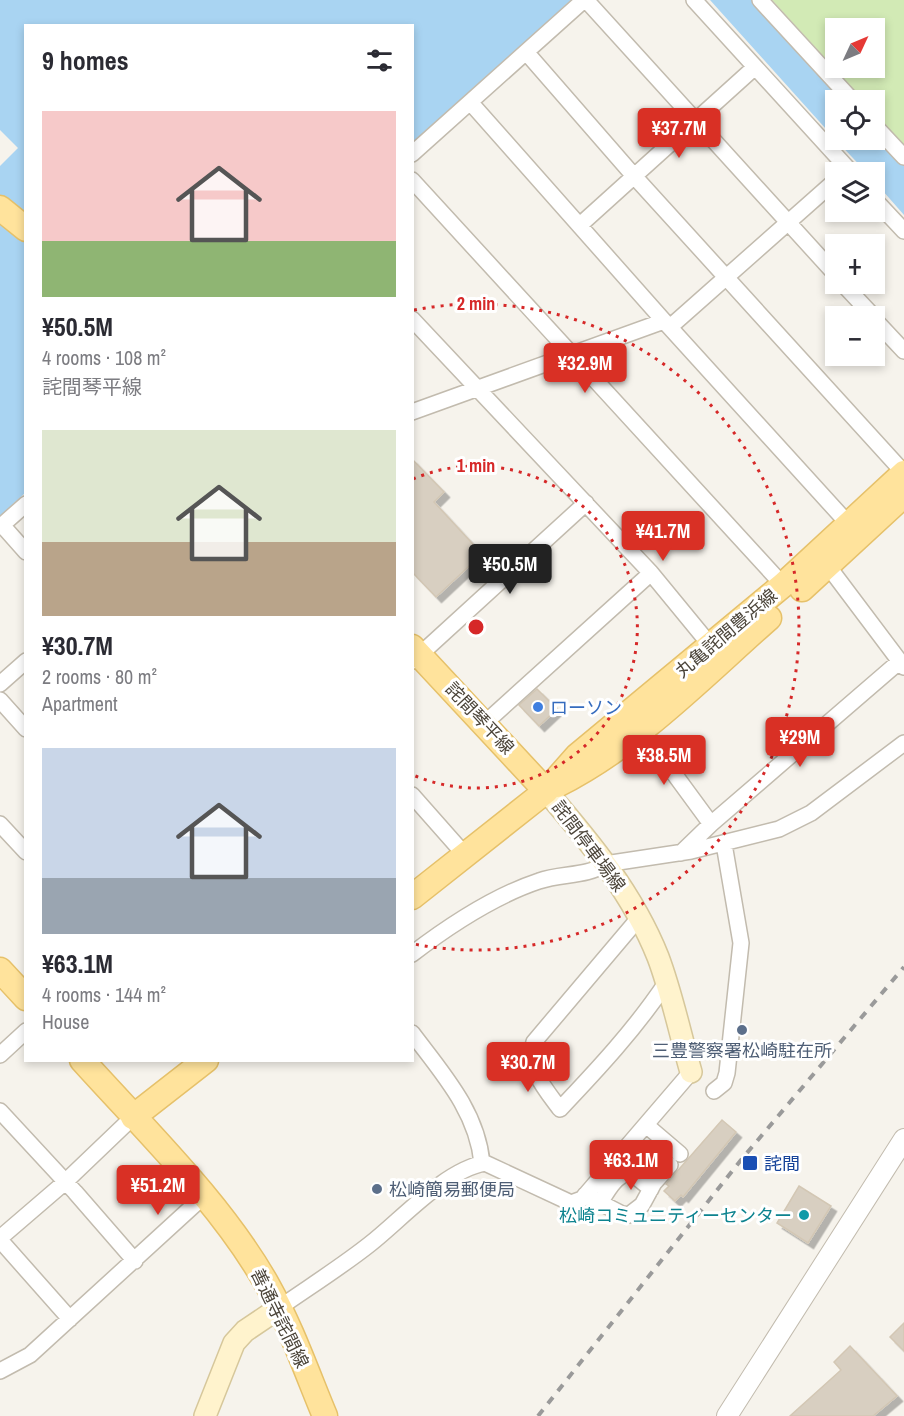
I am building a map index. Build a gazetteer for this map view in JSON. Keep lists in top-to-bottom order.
{
  "streets": {
    "main road": [
      "丸亀詫間豊浜線",
      "詫間琴平線",
      "詫間停車場線",
      "善通寺詫間線"
    ]
  },
  "crossings": [
    ["丸亀詫間豊浜線", "詫間琴平線"],
    ["丸亀詫間豊浜線", "詫間停車場線"],
    ["詫間琴平線", "詫間停車場線"]
  ],
  "places": {
    "other": [
      "ローソン",
      "三豊警察署松崎駐在所",
      "松崎簡易郵便局",
      "松崎コミュニティーセンター"
    ],
    "transit": ["詫間"]
  },
  "north": "top right",
  "page": {
    "map_buttons": ["+", "−"],
    "heading": "9 homes",
    "list": [
      {
        "name": "¥50.5M",
        "note": "4 rooms · 108 m² · 詫間琴平線"
      },
      {
        "name": "¥30.7M",
        "note": "2 rooms · 80 m² · Apartment"
      },
      {
        "name": "¥63.1M",
        "note": "4 rooms · 144 m² · House"
      }
    ],
    "price": [
      "¥37.7M",
      "¥32.9M",
      "¥41.7M",
      "¥50.5M",
      "¥29M",
      "¥38.5M",
      "¥30.7M",
      "¥63.1M",
      "¥51.2M"
    ]
  },
  "rings": ["2 min", "1 min"]
}
